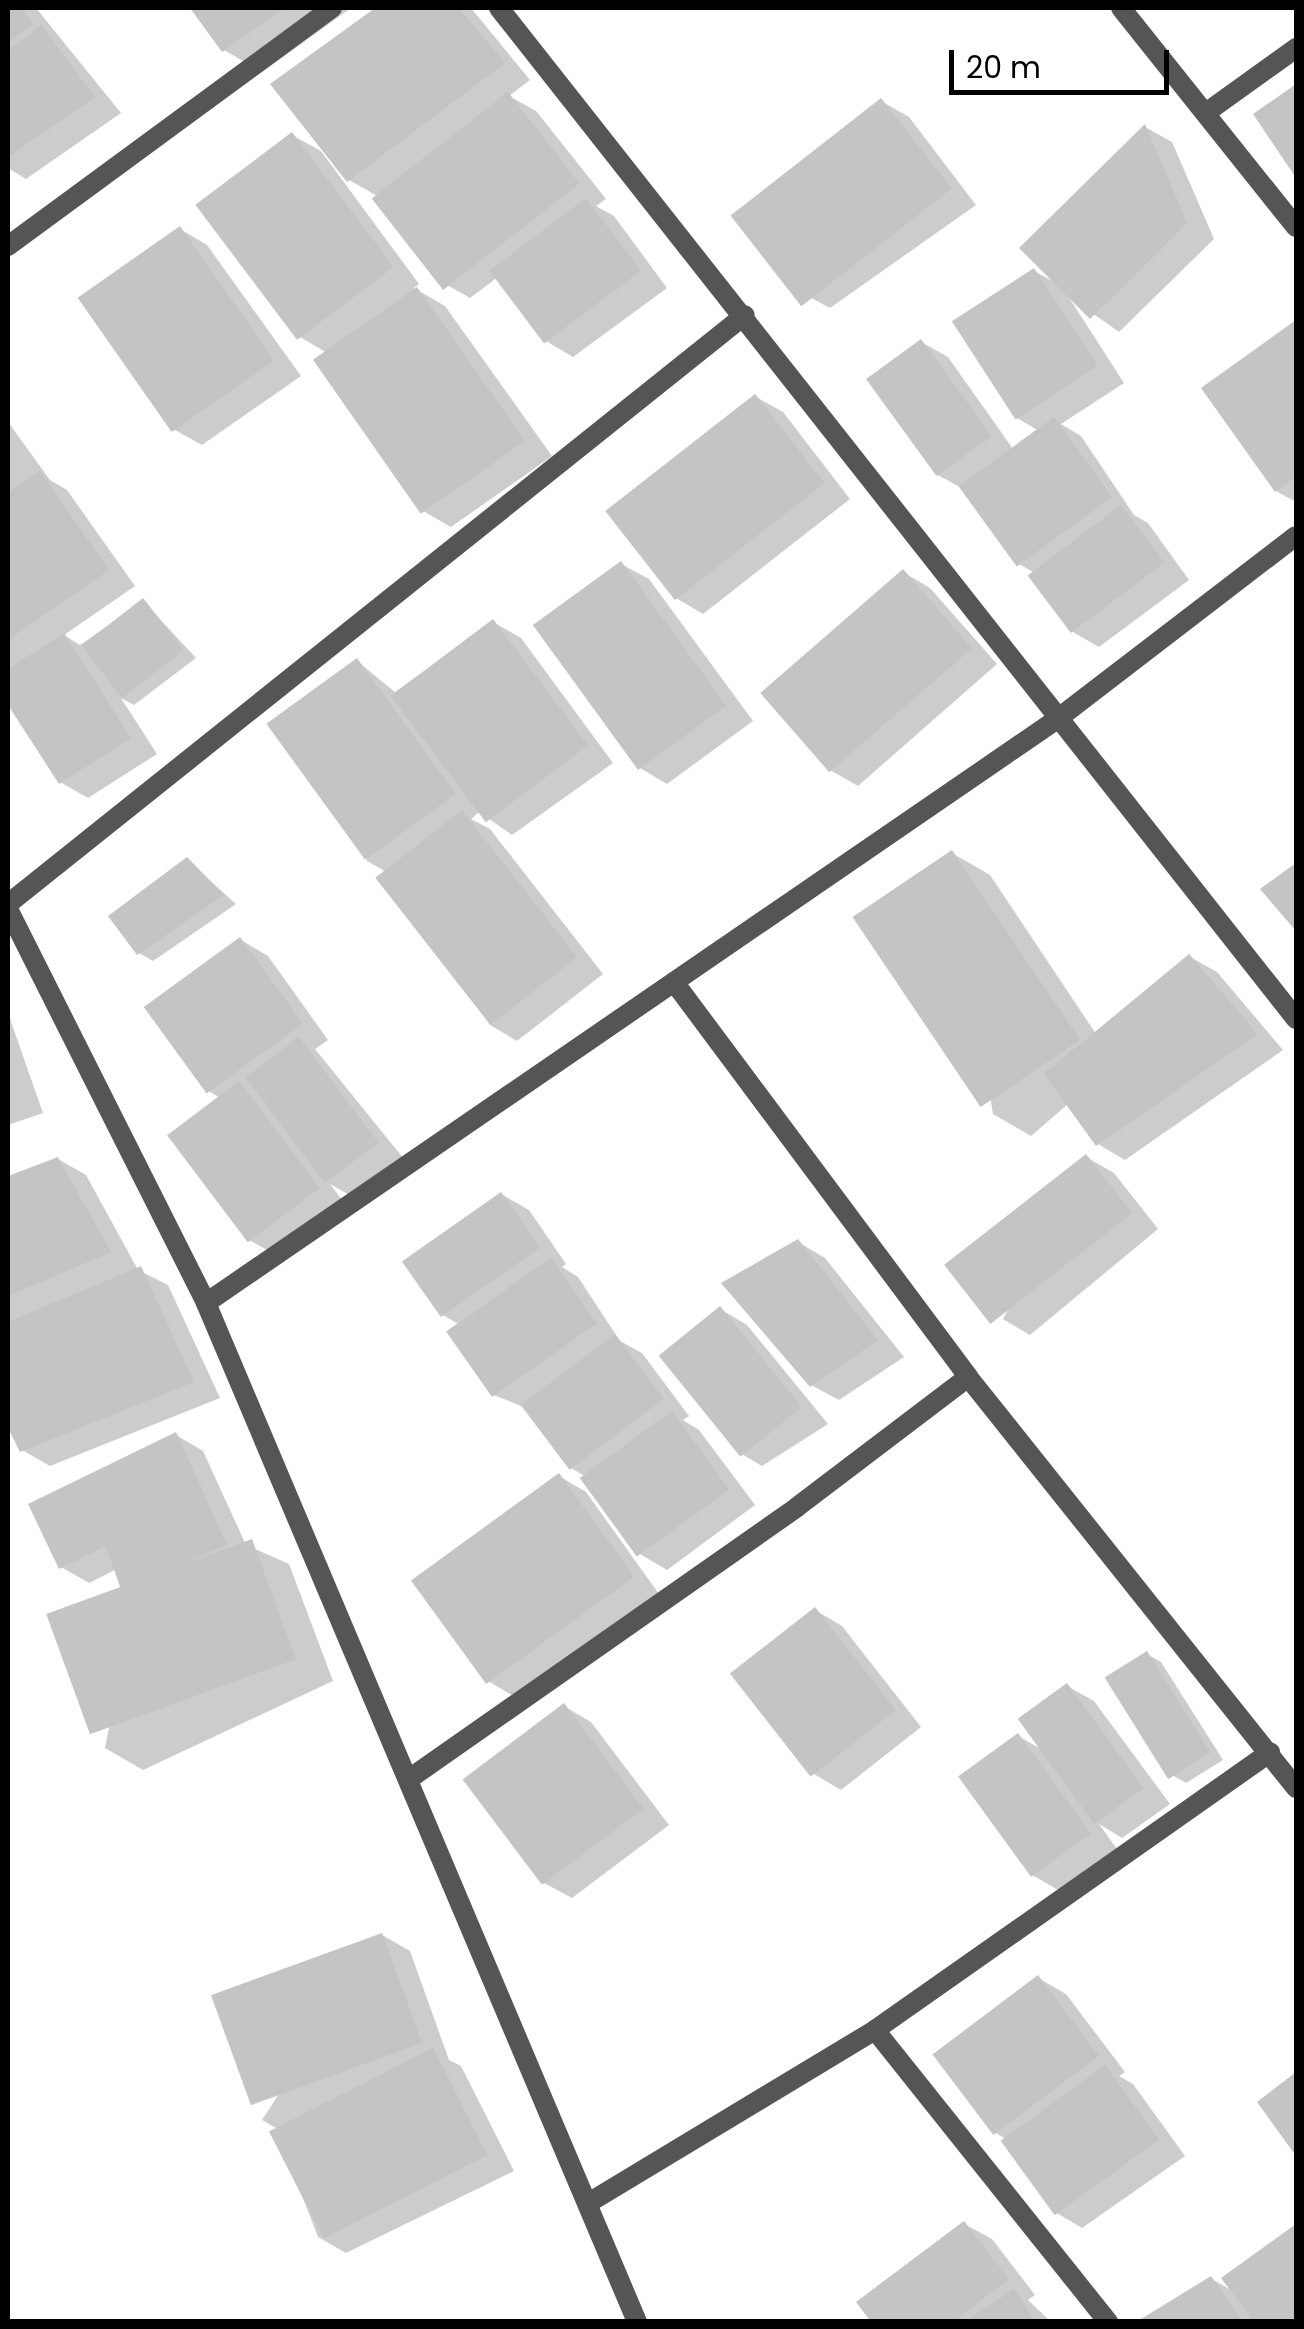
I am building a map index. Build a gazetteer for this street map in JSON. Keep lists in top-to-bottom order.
{
  "scale_bar": "20 m"
}
